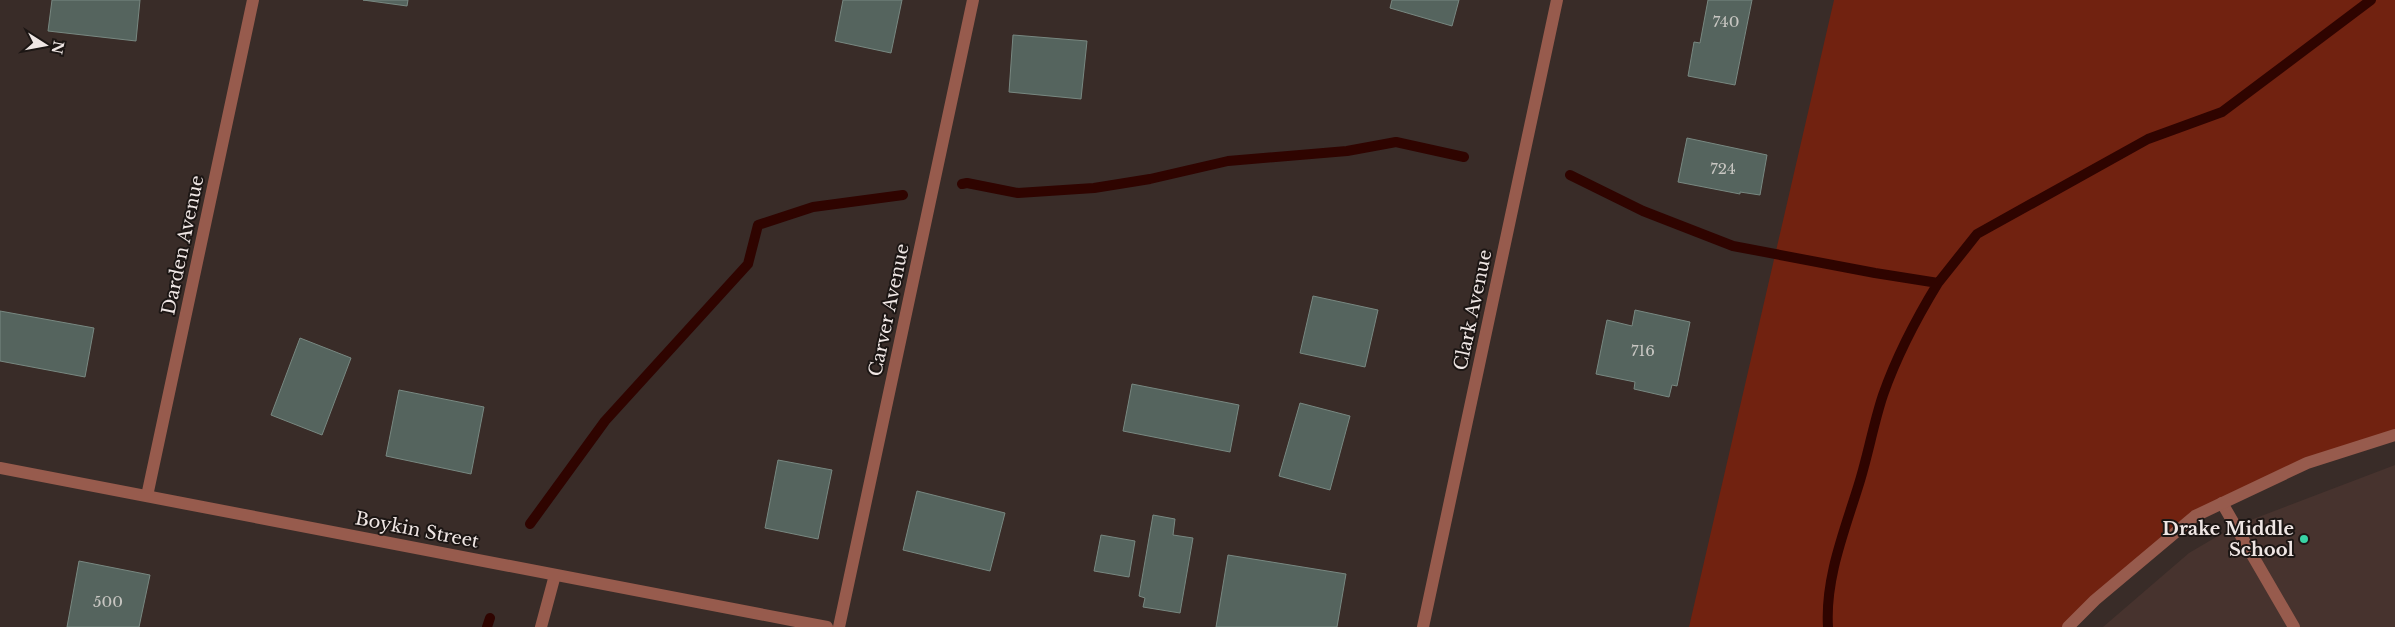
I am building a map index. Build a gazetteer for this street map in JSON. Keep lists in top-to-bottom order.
{
  "streets": {
    "street": [
      "Darden Avenue",
      "Carver Avenue",
      "Clark Avenue",
      "Boykin Street"
    ]
  },
  "crossings": [
    ["Darden Avenue", "Boykin Street"]
  ],
  "places": ["Drake Middle School"],
  "house_numbers": [
    "740",
    "724",
    "716",
    "500"
  ],
  "north": "right"
}
